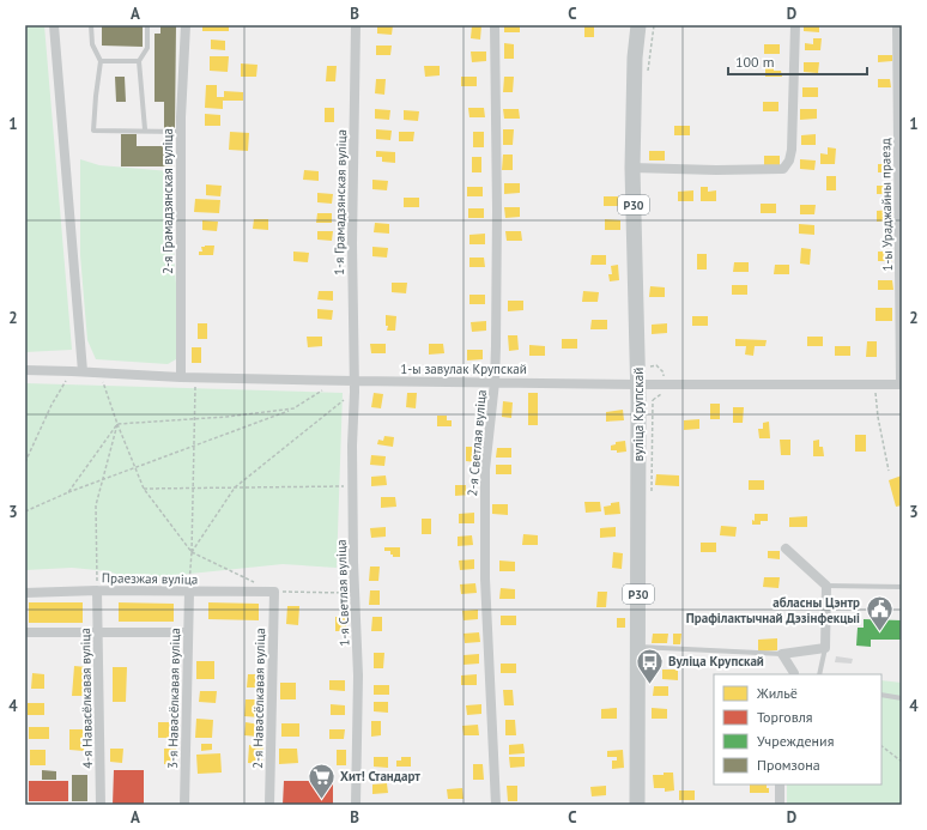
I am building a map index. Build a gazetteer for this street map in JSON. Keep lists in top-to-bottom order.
{
  "streets": {
    "main road": ["Р30", "вуліца Крупскай"],
    "street": [
      "2-я Грамадзянская вуліца",
      "1-я Грамадзянская вуліца",
      "1-ы Ураджайны праезд",
      "1-ы завулак Крупскай",
      "2-я Светлая вуліца",
      "Праезжая вуліца",
      "1-я Светлая вуліца",
      "4-я Навасёлкавая вуліца",
      "3-я Навасёлкавая вуліца",
      "2-я Навасёлкавая вуліца"
    ]
  },
  "crossings": [
    ["2-я Грамадзянская вуліца", "1-ы завулак Крупскай"],
    ["1-я Грамадзянская вуліца", "1-ы завулак Крупскай"],
    ["1-я Грамадзянская вуліца", "1-я Светлая вуліца"],
    ["1-ы Ураджайны праезд", "1-ы завулак Крупскай"],
    ["1-ы завулак Крупскай", "вуліца Крупскай"],
    ["1-ы завулак Крупскай", "2-я Светлая вуліца"],
    ["1-ы завулак Крупскай", "1-я Светлая вуліца"],
    ["Праезжая вуліца", "4-я Навасёлкавая вуліца"],
    ["Праезжая вуліца", "3-я Навасёлкавая вуліца"],
    ["Праезжая вуліца", "2-я Навасёлкавая вуліца"]
  ],
  "places": {
    "public building": ["абласны Цэнтр Прафілактычнай Дэзінфекцыі"],
    "bus stop": ["Вуліца Крупскай"],
    "supermarket": ["Хит! Стандарт"]
  },
  "legend": [
    "Жильё",
    "Торговля",
    "Учреждения",
    "Промзона"
  ],
  "scale_bar": "100 m",
  "grid": {
    "columns": [
      "A",
      "B",
      "C",
      "D"
    ],
    "rows": [
      "1",
      "2",
      "3",
      "4"
    ]
  }
}
